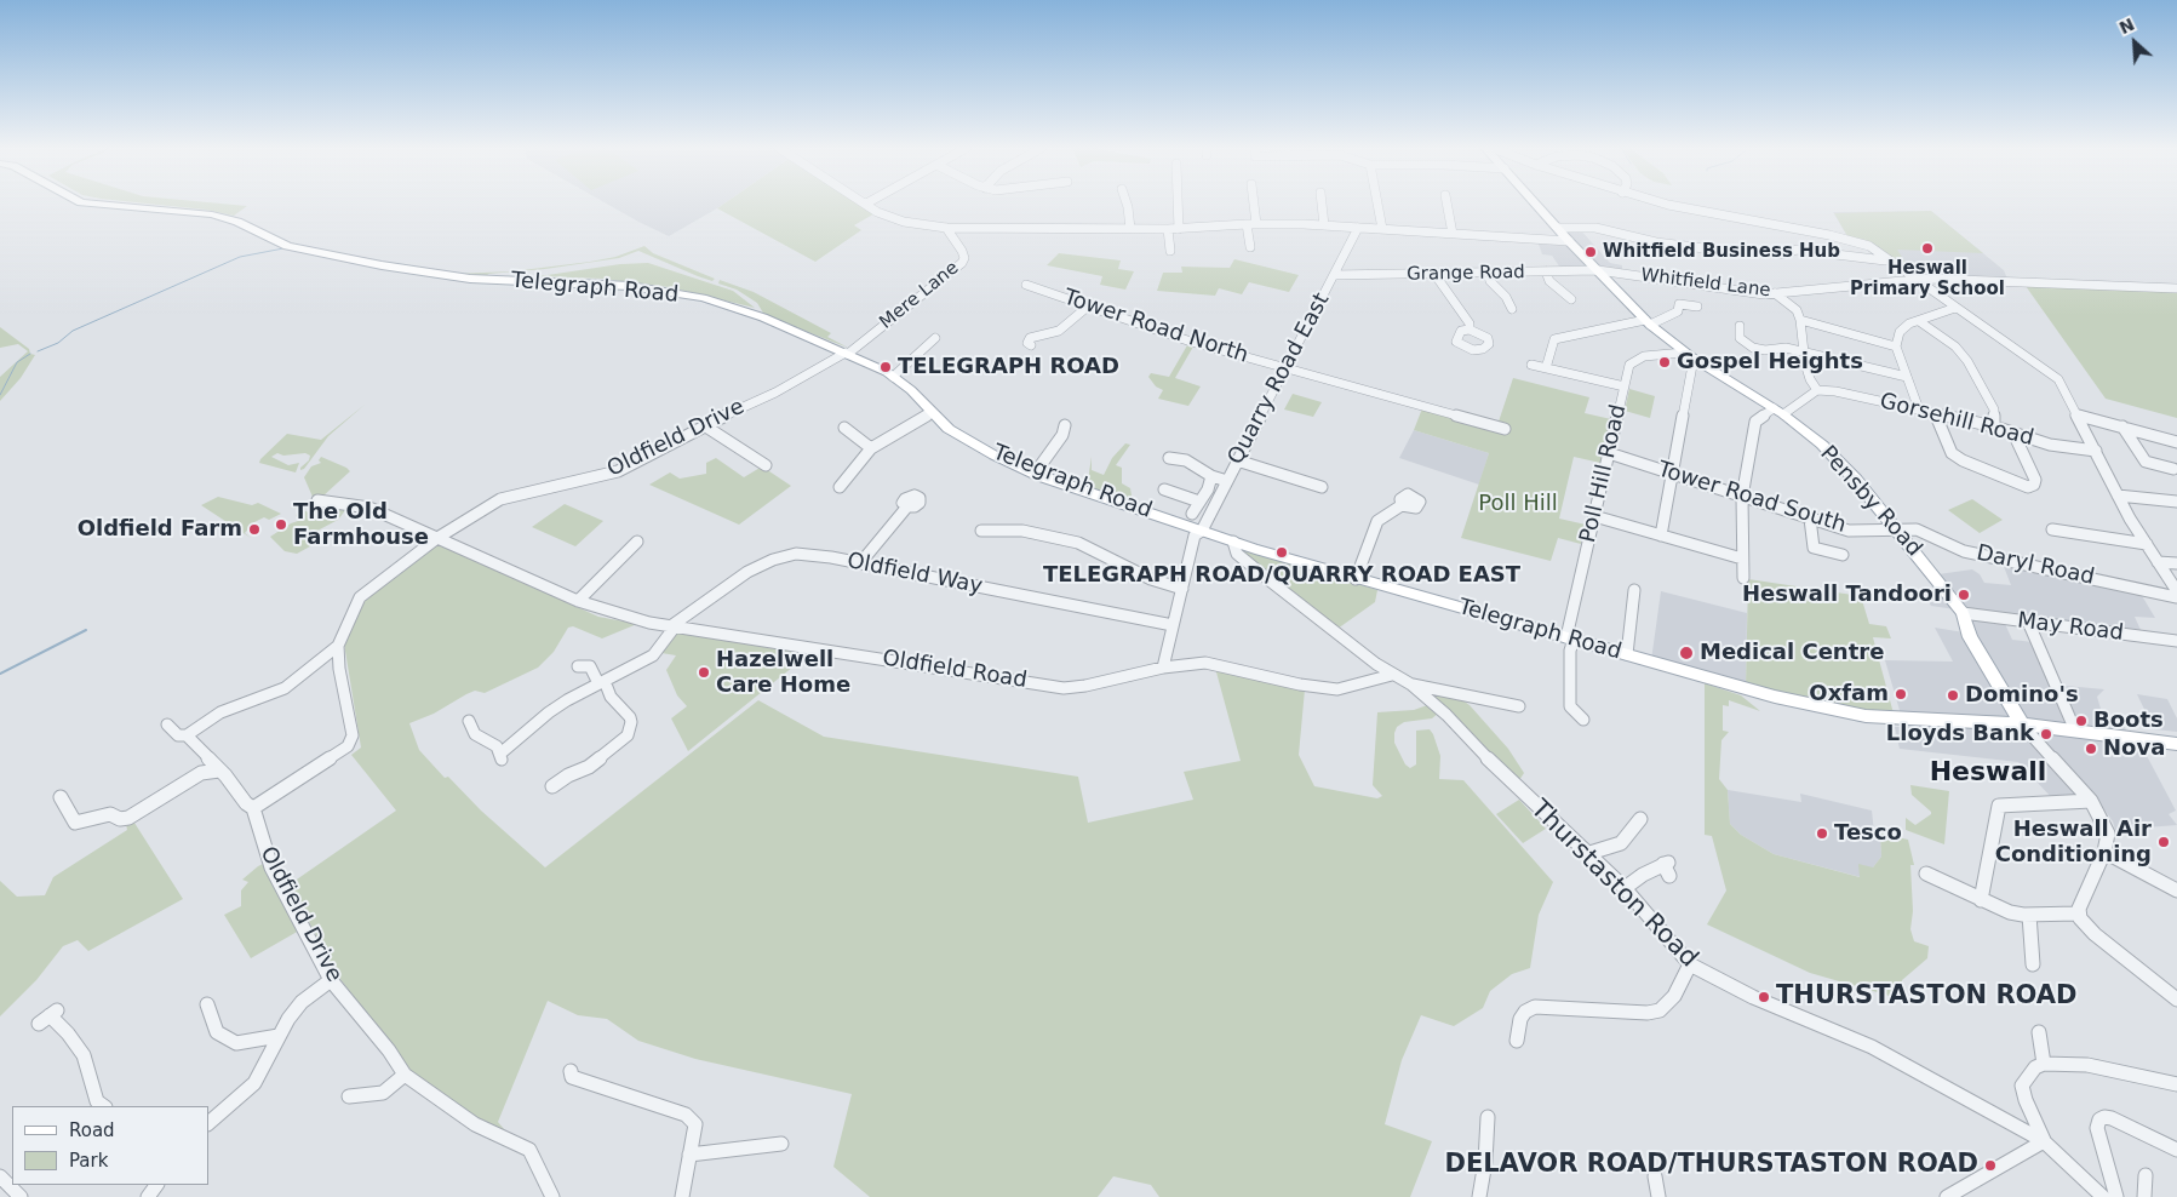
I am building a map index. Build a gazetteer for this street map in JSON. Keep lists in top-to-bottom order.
{
  "streets": {
    "main road": ["Telegraph Road", "Pensby Road"],
    "street": [
      "Grange Road",
      "Whitfield Lane",
      "Mere Lane",
      "Tower Road North",
      "Quarry Road East",
      "Gorsehill Road",
      "Oldfield Drive",
      "Poll Hill Road",
      "Tower Road South",
      "Daryl Road",
      "Oldfield Way",
      "May Road",
      "Oldfield Road",
      "Thurstaston Road"
    ]
  },
  "crossings": [
    ["Grange Road", "Whitfield Lane"],
    ["Grange Road", "Quarry Road East"],
    ["Grange Road", "Pensby Road"],
    ["Whitfield Lane", "Pensby Road"],
    ["Telegraph Road", "Mere Lane"],
    ["Telegraph Road", "Quarry Road East"],
    ["Telegraph Road", "Oldfield Drive"],
    ["Telegraph Road", "Poll Hill Road"],
    ["Telegraph Road", "Pensby Road"],
    ["Telegraph Road", "Thurstaston Road"],
    ["Mere Lane", "Oldfield Drive"],
    ["Tower Road North", "Quarry Road East"],
    ["Quarry Road East", "Oldfield Way"],
    ["Quarry Road East", "Oldfield Road"],
    ["Oldfield Drive", "Oldfield Road"],
    ["Poll Hill Road", "Tower Road South"],
    ["Poll Hill Road", "Pensby Road"],
    ["Tower Road South", "Pensby Road"],
    ["Tower Road South", "Daryl Road"],
    ["Pensby Road", "Daryl Road"],
    ["Pensby Road", "May Road"],
    ["Oldfield Way", "Oldfield Road"],
    ["Oldfield Road", "Thurstaston Road"]
  ],
  "districts": ["Heswall"],
  "parks": ["Poll Hill"],
  "places": [
    "Heswall Primary School",
    "Whitfield Business Hub",
    "Gospel Heights",
    "TELEGRAPH ROAD",
    "The Old Farmhouse",
    "Oldfield Farm",
    "TELEGRAPH ROAD/QUARRY ROAD EAST",
    "Heswall Tandoori",
    "Medical Centre",
    "Hazelwell Care Home",
    "Oxfam",
    "Domino's",
    "Boots",
    "Lloyds Bank",
    "Nova",
    "Tesco",
    "Heswall Air Conditioning",
    "THURSTASTON ROAD",
    "DELAVOR ROAD/THURSTASTON ROAD"
  ],
  "legend": ["Road", "Park"],
  "north": "top left"
}
